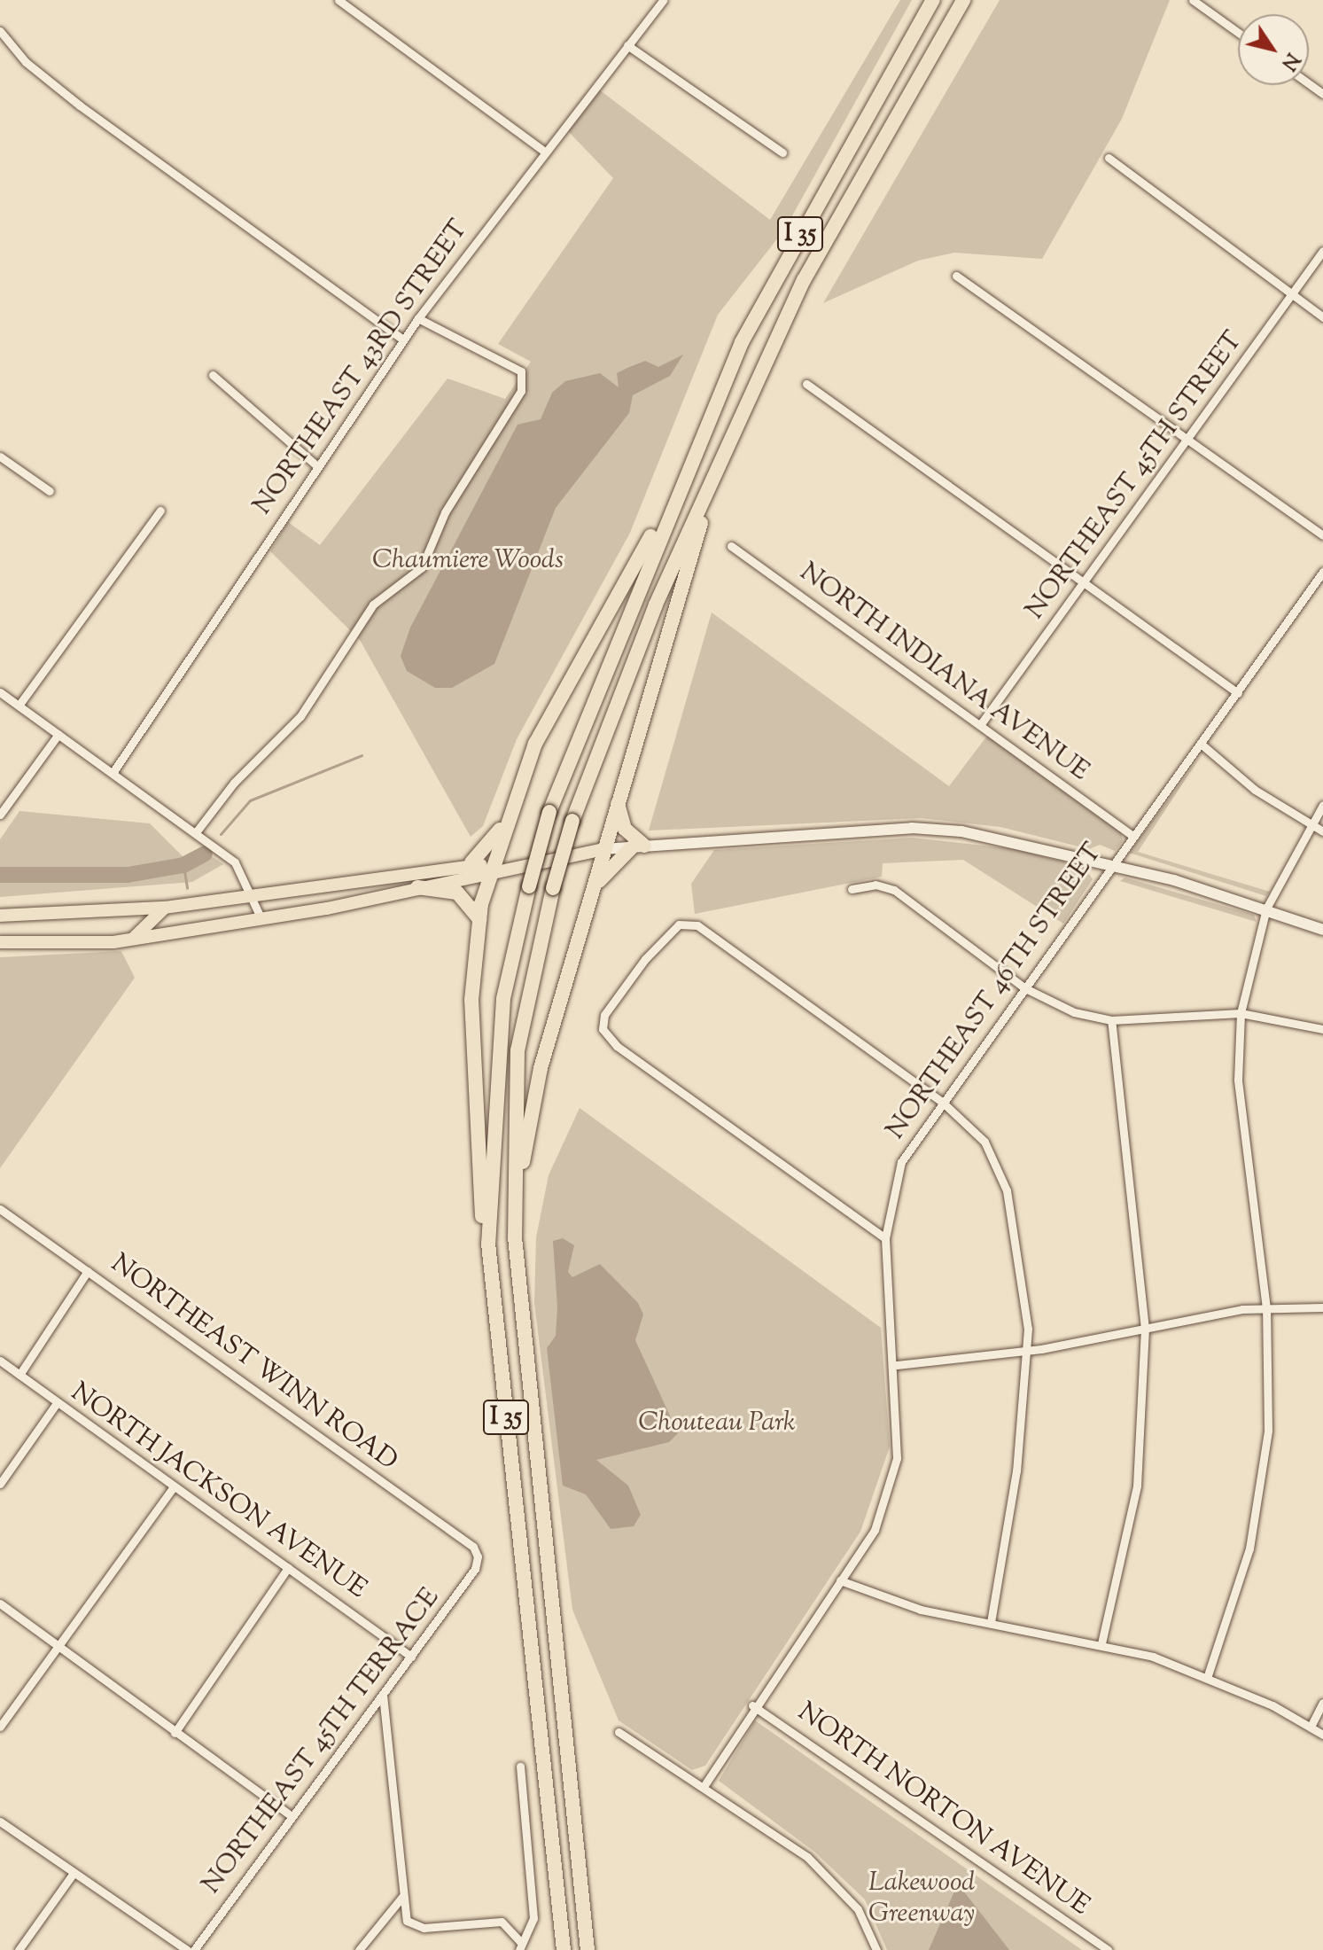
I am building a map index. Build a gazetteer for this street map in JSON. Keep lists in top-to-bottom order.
{
  "streets": {
    "highway": ["I 35"],
    "street": [
      "NORTHEAST 43RD STREET",
      "NORTHEAST 45TH STREET",
      "NORTH INDIANA AVENUE",
      "NORTHEAST 46TH STREET",
      "NORTHEAST WINN ROAD",
      "NORTH JACKSON AVENUE",
      "NORTHEAST 45TH TERRACE",
      "NORTH NORTON AVENUE"
    ]
  },
  "crossings": [
    ["NORTHEAST 45TH STREET", "NORTH INDIANA AVENUE"],
    ["NORTH INDIANA AVENUE", "NORTHEAST 46TH STREET"],
    ["NORTHEAST 46TH STREET", "NORTH NORTON AVENUE"],
    ["NORTHEAST WINN ROAD", "NORTHEAST 45TH TERRACE"],
    ["NORTH JACKSON AVENUE", "NORTHEAST 45TH TERRACE"]
  ],
  "parks": ["Chaumiere Woods", "Chouteau Park", "Lakewood Greenway"],
  "north": "bottom right"
}
